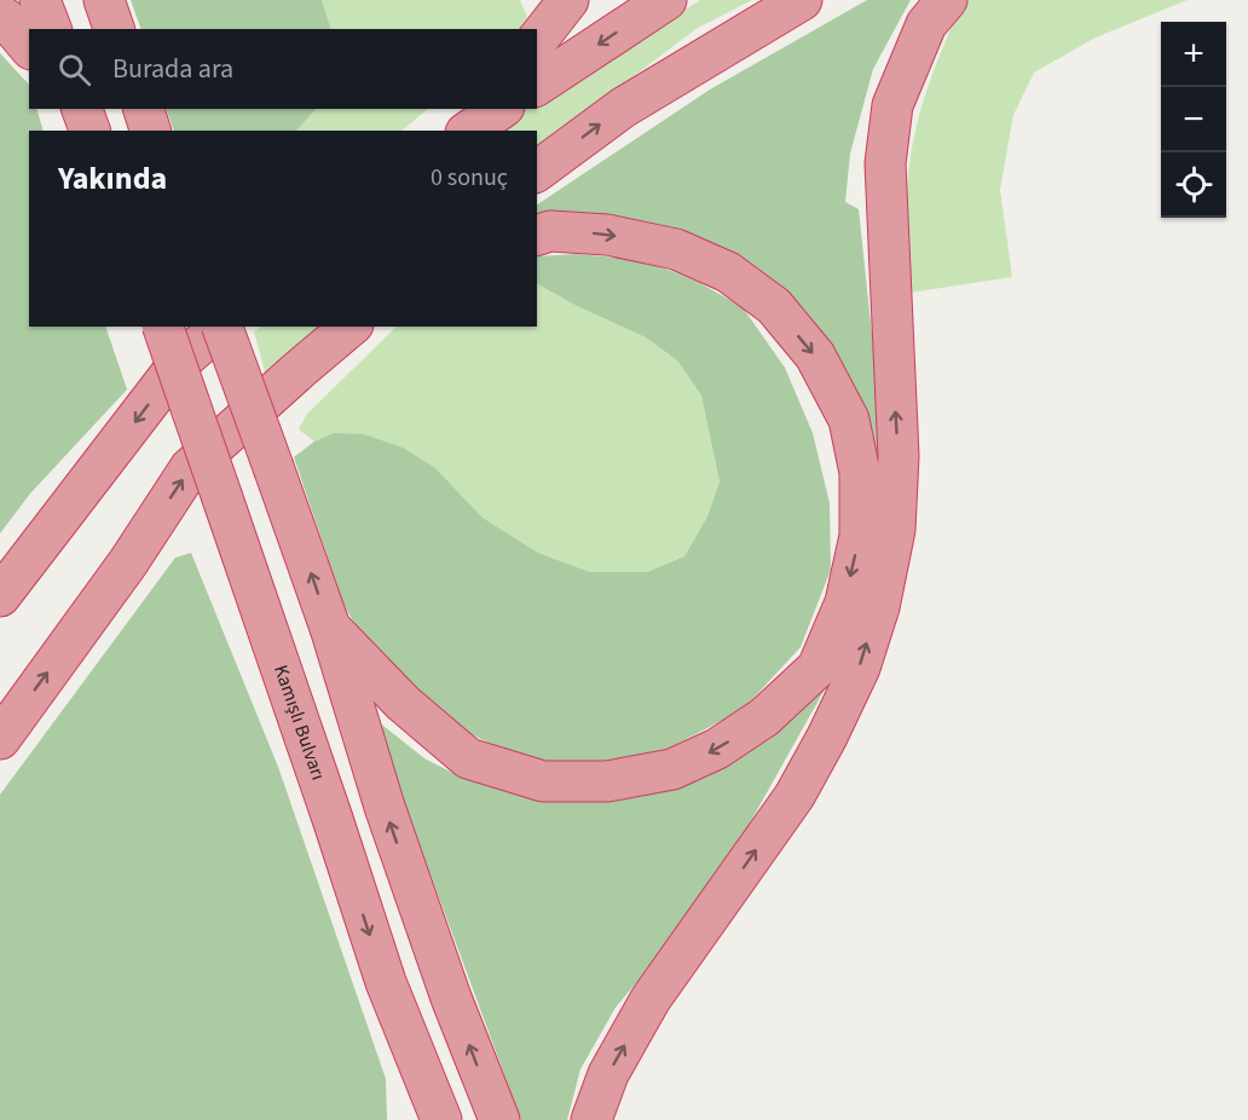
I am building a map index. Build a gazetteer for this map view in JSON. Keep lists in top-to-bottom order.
{
  "streets": {
    "highway": ["Kamışlı Bulvarı"]
  },
  "page": {
    "map_buttons": ["+", "−"],
    "search": "Burada ara",
    "heading": ["Yakında", "0 sonuç"]
  }
}
